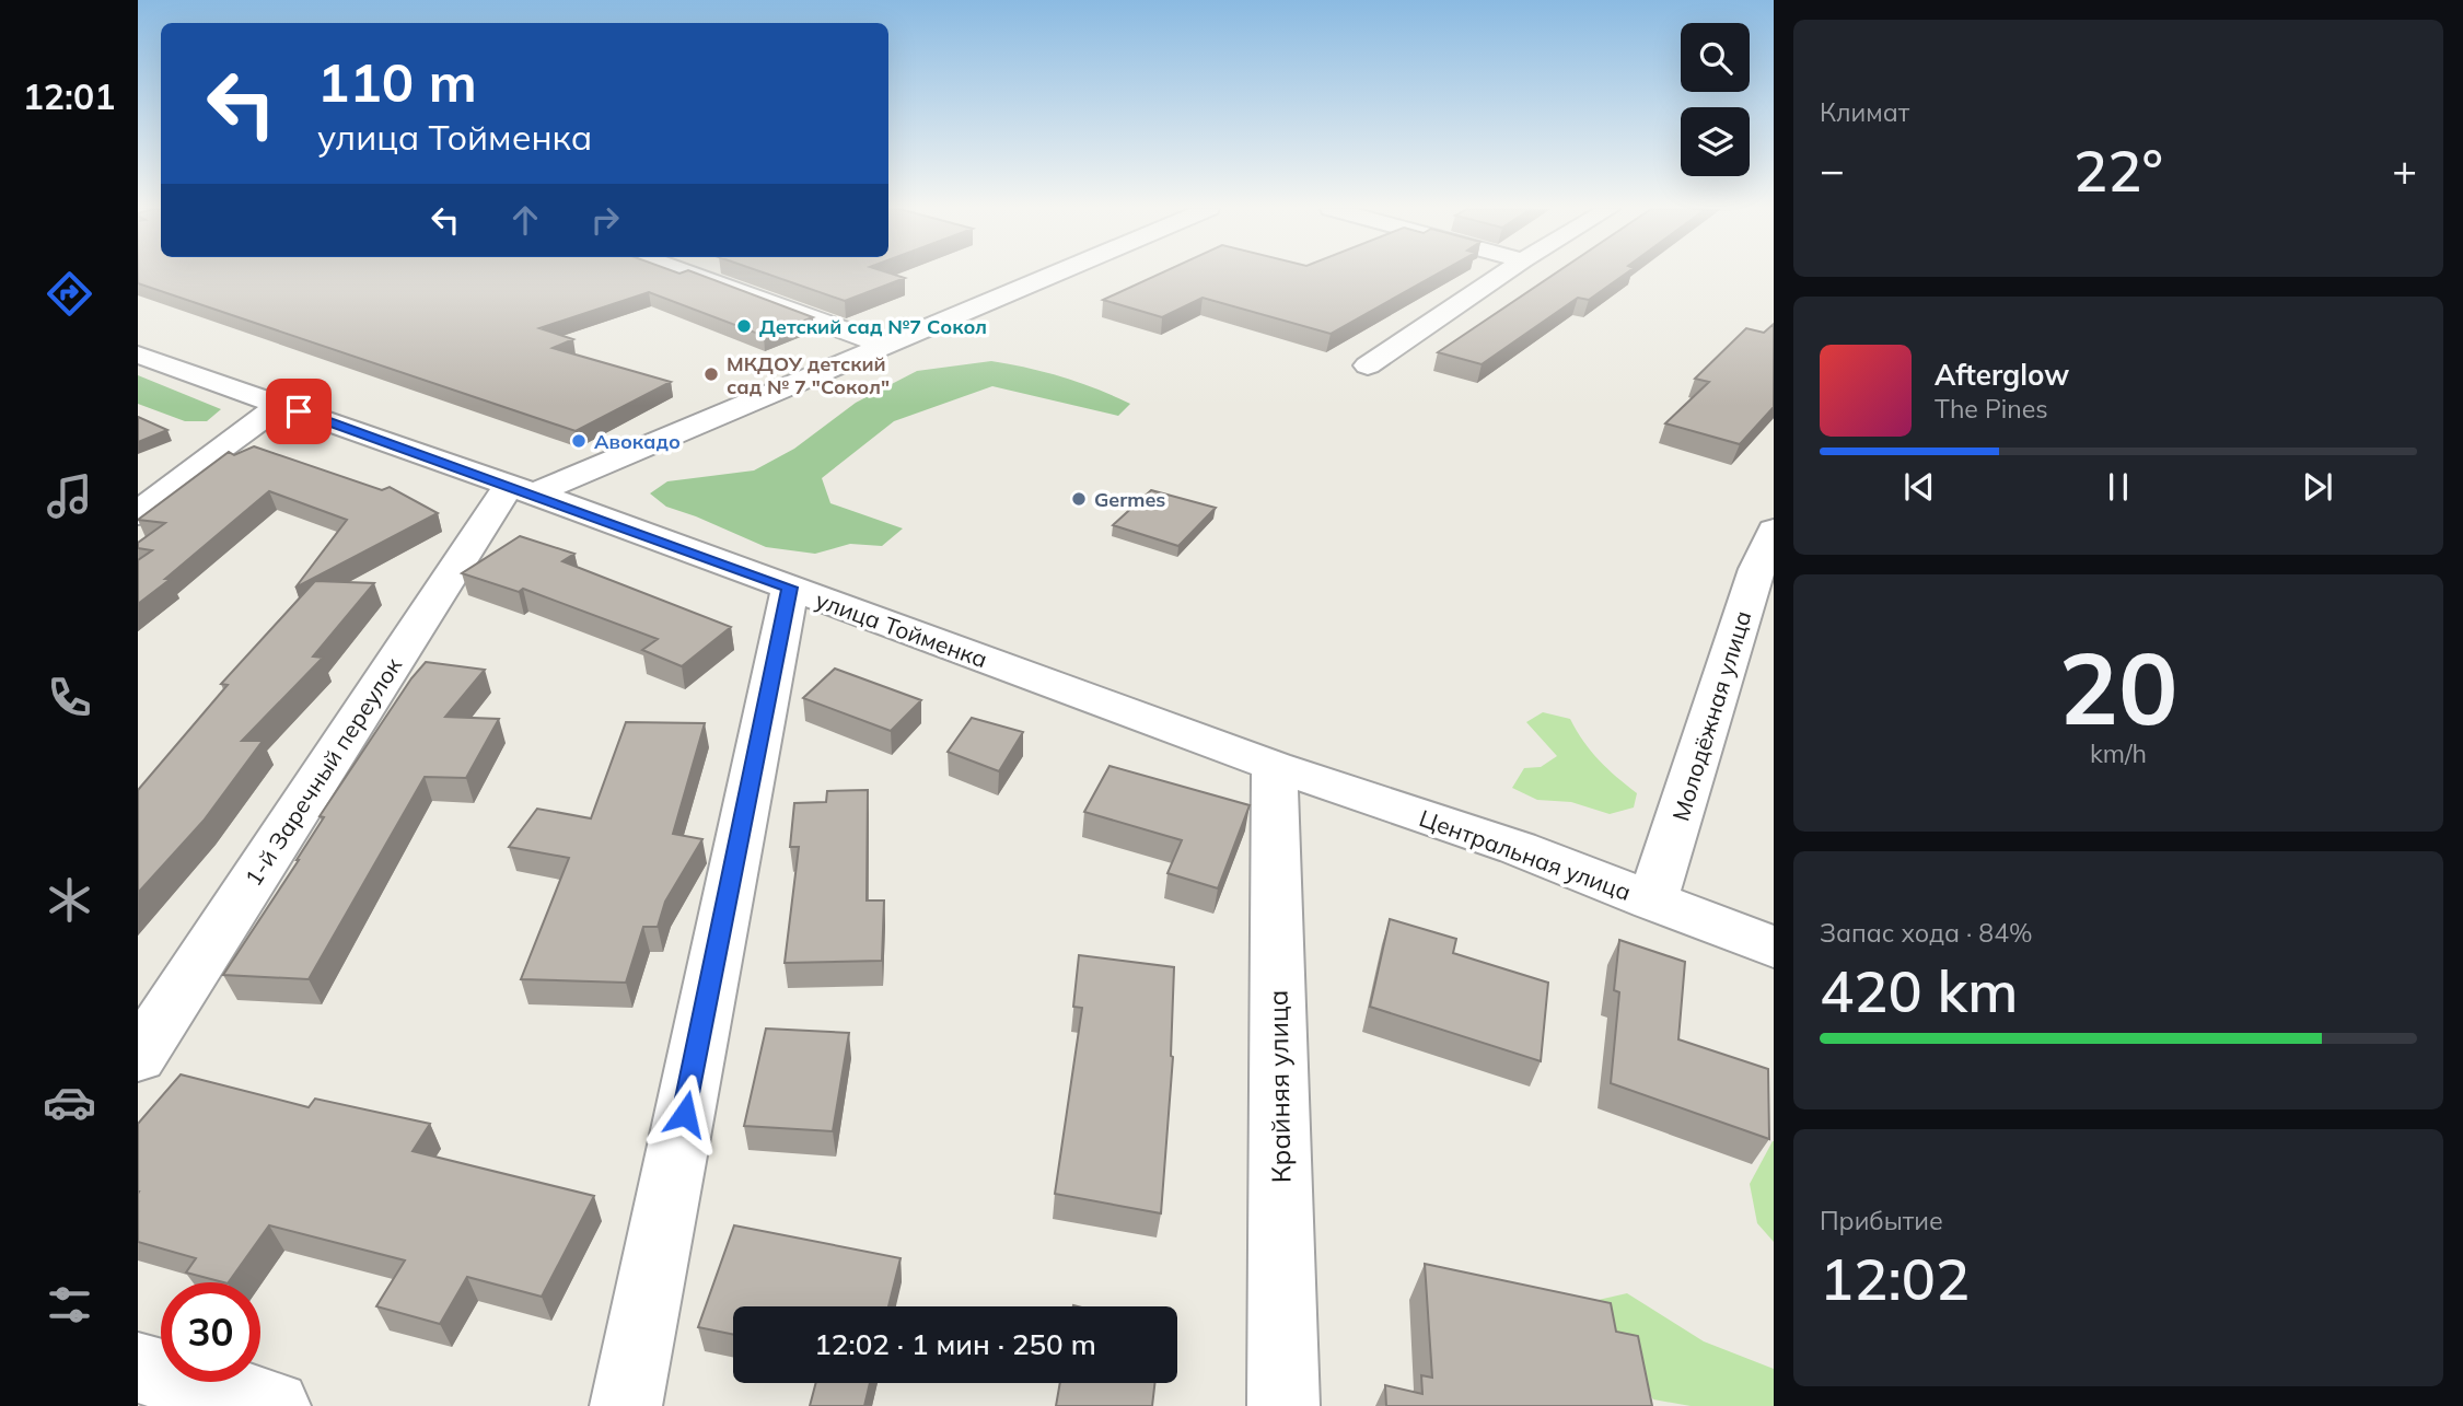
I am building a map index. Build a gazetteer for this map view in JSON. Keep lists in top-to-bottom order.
{
  "streets": {
    "street": [
      "улица Тойменка",
      "Молодёжная улица",
      "1-й Заречный переулок",
      "Центральная улица",
      "Крайняя улица"
    ]
  },
  "crossings": [
    ["улица Тойменка", "1-й Заречный переулок"],
    ["улица Тойменка", "Центральная улица"],
    ["улица Тойменка", "Крайняя улица"],
    ["Молодёжная улица", "Центральная улица"],
    ["Центральная улица", "Крайняя улица"]
  ],
  "places": [
    "Детский сад №7 Сокол",
    "МКДОУ детский сад № 7 \"Сокол\"",
    "Авокадо",
    "Germes"
  ],
  "page": {
    "tabs": "12:01",
    "tile": [
      "Климат",
      ["20", "km/h"],
      ["Запас хода · 84%", "420 km"],
      ["Прибытие", "12:02"]
    ],
    "turn": ["110 m", "улица Тойменка"],
    "heat": ["−", "22°", "+"],
    "song": ["Afterglow", "The Pines"],
    "limit": "30",
    "trip": "12:02 · 1 мин · 250 m"
  }
}
